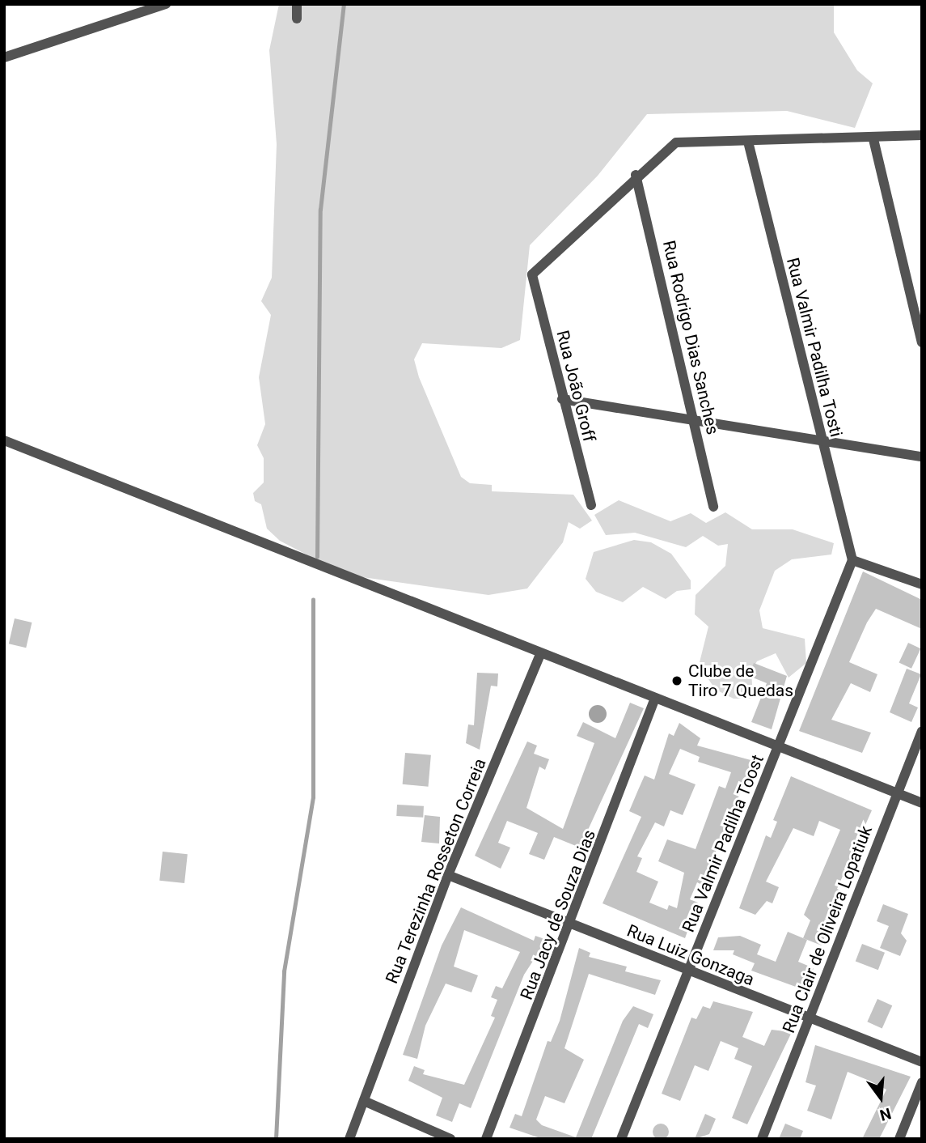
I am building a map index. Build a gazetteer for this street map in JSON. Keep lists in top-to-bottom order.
{
  "streets": {
    "street": [
      "Rua Rodrigo Dias Sanches",
      "Rua Valmir Padilha Tosti",
      "Rua João Groff",
      "Rua Valmir Padilha Toost",
      "Rua Terezinha Rosseton Correia",
      "Rua Jacy de Souza Dias",
      "Rua Clair de Oliveira Lopatiuk",
      "Rua Luiz Gonzaga"
    ]
  },
  "crossings": [
    ["Rua Rodrigo Dias Sanches", "Rua João Groff"],
    ["Rua Valmir Padilha Tosti", "Rua Valmir Padilha Toost"],
    ["Rua Valmir Padilha Toost", "Rua Luiz Gonzaga"],
    ["Rua Terezinha Rosseton Correia", "Rua Luiz Gonzaga"],
    ["Rua Jacy de Souza Dias", "Rua Luiz Gonzaga"],
    ["Rua Clair de Oliveira Lopatiuk", "Rua Luiz Gonzaga"]
  ],
  "places": ["Clube de Tiro 7 Quedas"],
  "north": "bottom"
}
